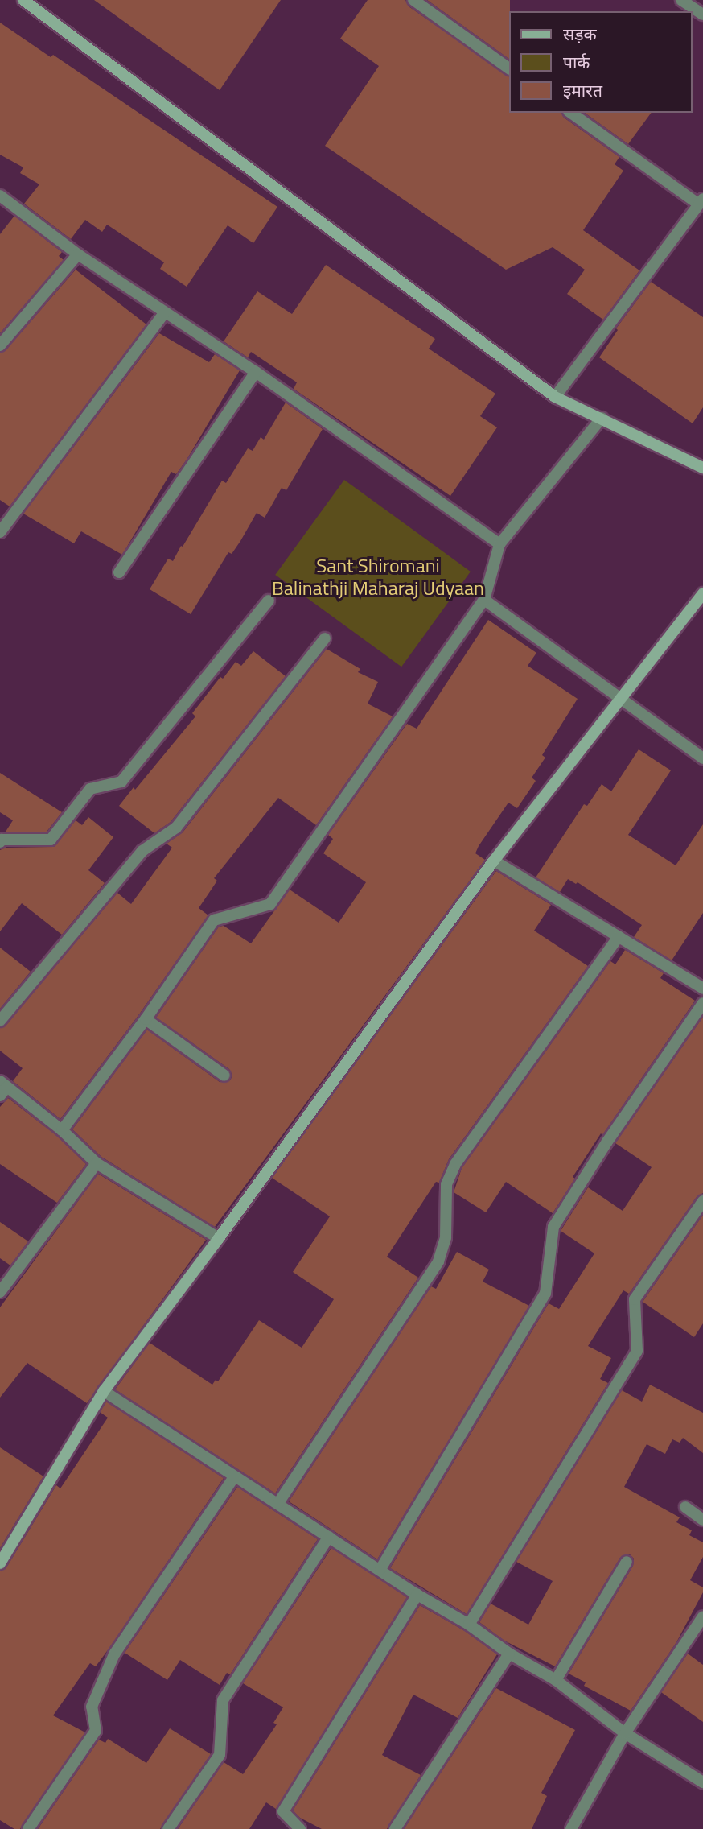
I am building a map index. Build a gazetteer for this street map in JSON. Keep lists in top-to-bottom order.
{
  "parks": ["Sant Shiromani Balinathji Maharaj Udyaan"],
  "legend": ["सड़क", "पार्क", "इमारत"]
}
